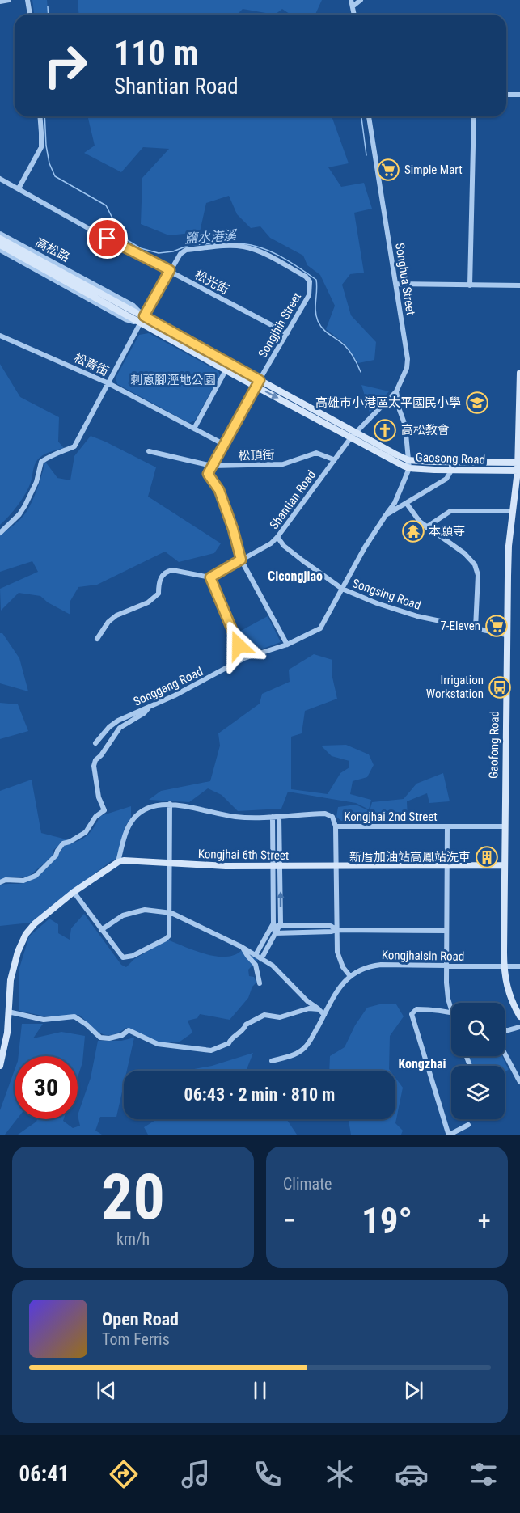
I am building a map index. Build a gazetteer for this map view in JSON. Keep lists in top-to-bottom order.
{
  "streets": {
    "street": [
      "高松路",
      "Songhua Street",
      "松光街",
      "Songjhih Street",
      "松青街",
      "松頂街",
      "Gaosong Road",
      "Shantian Road",
      "Songsing Road",
      "Songgang Road",
      "Gaofong Road",
      "Kongjhai 2nd Street",
      "Kongjhai 6th Street",
      "Kongjhaisin Road"
    ]
  },
  "crossings": [
    ["高松路", "Gaosong Road"],
    ["Songhua Street", "Gaosong Road"],
    ["Songhua Street", "Shantian Road"],
    ["松光街", "Songjhih Street"],
    ["Songjhih Street", "松青街"],
    ["Songjhih Street", "松頂街"],
    ["Songjhih Street", "Gaosong Road"],
    ["松頂街", "Shantian Road"],
    ["Gaosong Road", "Shantian Road"],
    ["Gaosong Road", "Songgang Road"],
    ["Gaosong Road", "Gaofong Road"],
    ["Shantian Road", "Songsing Road"],
    ["Songsing Road", "Songgang Road"],
    ["Songsing Road", "Gaofong Road"],
    ["Gaofong Road", "Kongjhai 2nd Street"],
    ["Gaofong Road", "Kongjhai 6th Street"],
    ["Gaofong Road", "Kongjhaisin Road"],
    ["Kongjhai 2nd Street", "Kongjhai 6th Street"]
  ],
  "districts": ["Cicongjiao", "Kongzhai"],
  "water": ["鹽水港溪"],
  "parks": ["刺蔥腳溼地公園"],
  "places": {
    "supermarket": ["Simple Mart", "7-Eleven"],
    "school or university": ["高雄市小港區太平國民小學"],
    "church": ["高松教會"],
    "temple": ["本願寺"],
    "bus stop": ["Irrigation Workstation"],
    "building": ["新厝加油站高鳳站洗車"]
  },
  "page": {
    "turn": ["110 m", "Shantian Road"],
    "limit": "30",
    "trip": "06:43 · 2 min · 810 m",
    "tile": [
      ["20", "km/h"],
      "Climate"
    ],
    "heat": ["−", "19°", "+"],
    "song": ["Open Road", "Tom Ferris"],
    "tabs": "06:41"
  }
}
